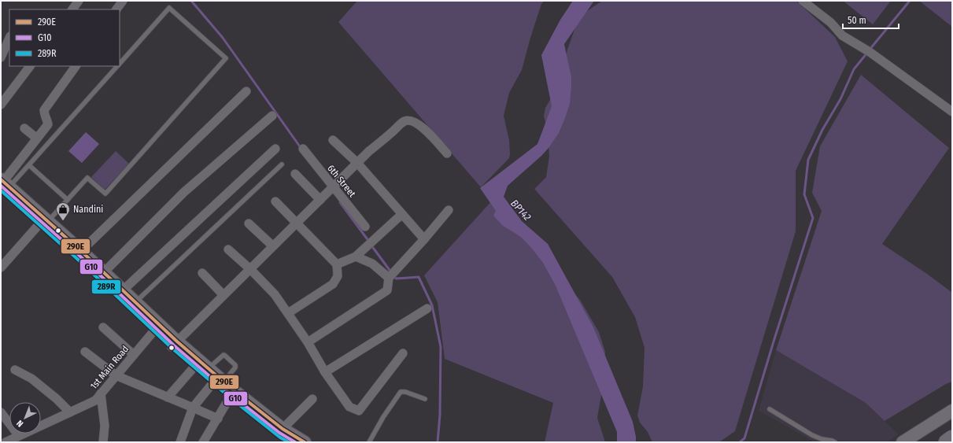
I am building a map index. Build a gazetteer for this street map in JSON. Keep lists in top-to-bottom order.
{
  "streets": {
    "street": ["6th Street", "1st Main Road"]
  },
  "water": ["BP142"],
  "places": {
    "shop": ["Nandini"]
  },
  "lines": ["transit line 290E", "transit line G10", "transit line 289R"],
  "legend": ["290E", "G10", "289R"],
  "scale_bar": "50 m",
  "north": "bottom left"
}
